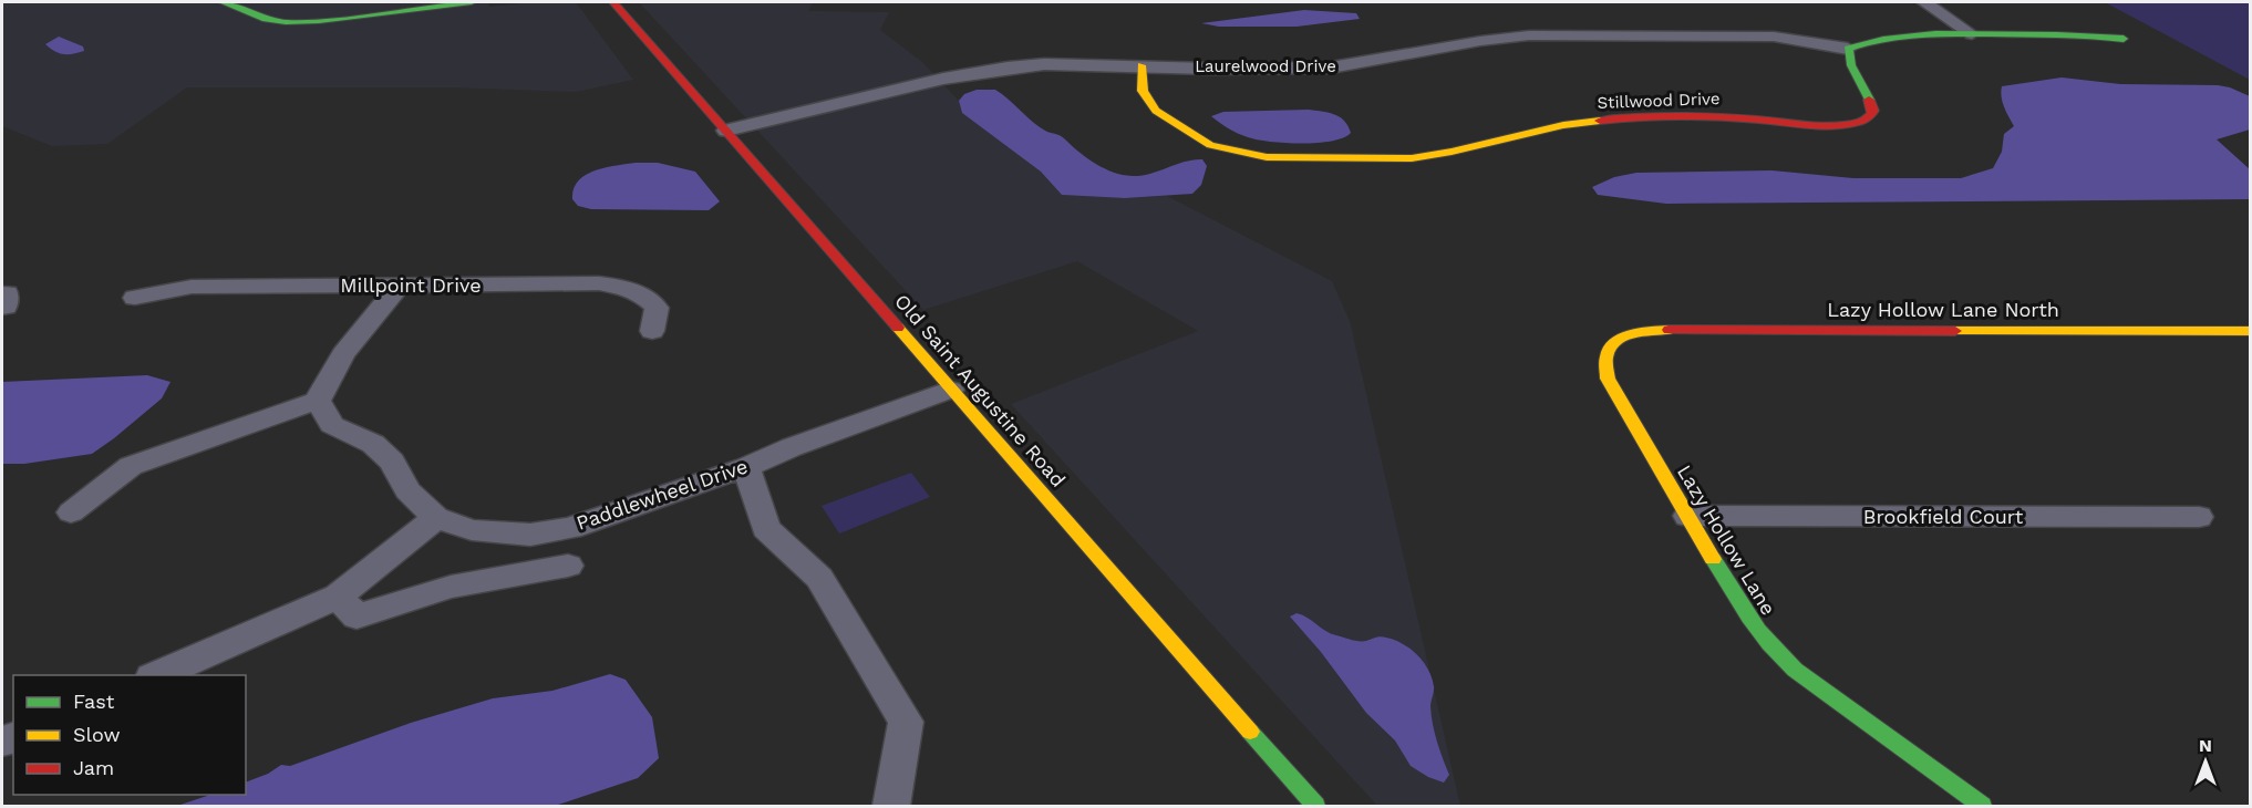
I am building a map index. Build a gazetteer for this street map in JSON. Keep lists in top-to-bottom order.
{
  "streets": {
    "street": [
      "Laurelwood Drive",
      "Stillwood Drive",
      "Millpoint Drive",
      "Lazy Hollow Lane North",
      "Old Saint Augustine Road",
      "Paddlewheel Drive",
      "Brookfield Court",
      "Lazy Hollow Lane"
    ]
  },
  "crossings": [
    ["Laurelwood Drive", "Stillwood Drive"],
    ["Laurelwood Drive", "Old Saint Augustine Road"],
    ["Lazy Hollow Lane North", "Lazy Hollow Lane"],
    ["Old Saint Augustine Road", "Paddlewheel Drive"],
    ["Brookfield Court", "Lazy Hollow Lane"]
  ],
  "legend": ["Fast", "Slow", "Jam"],
  "north": "top"
}
